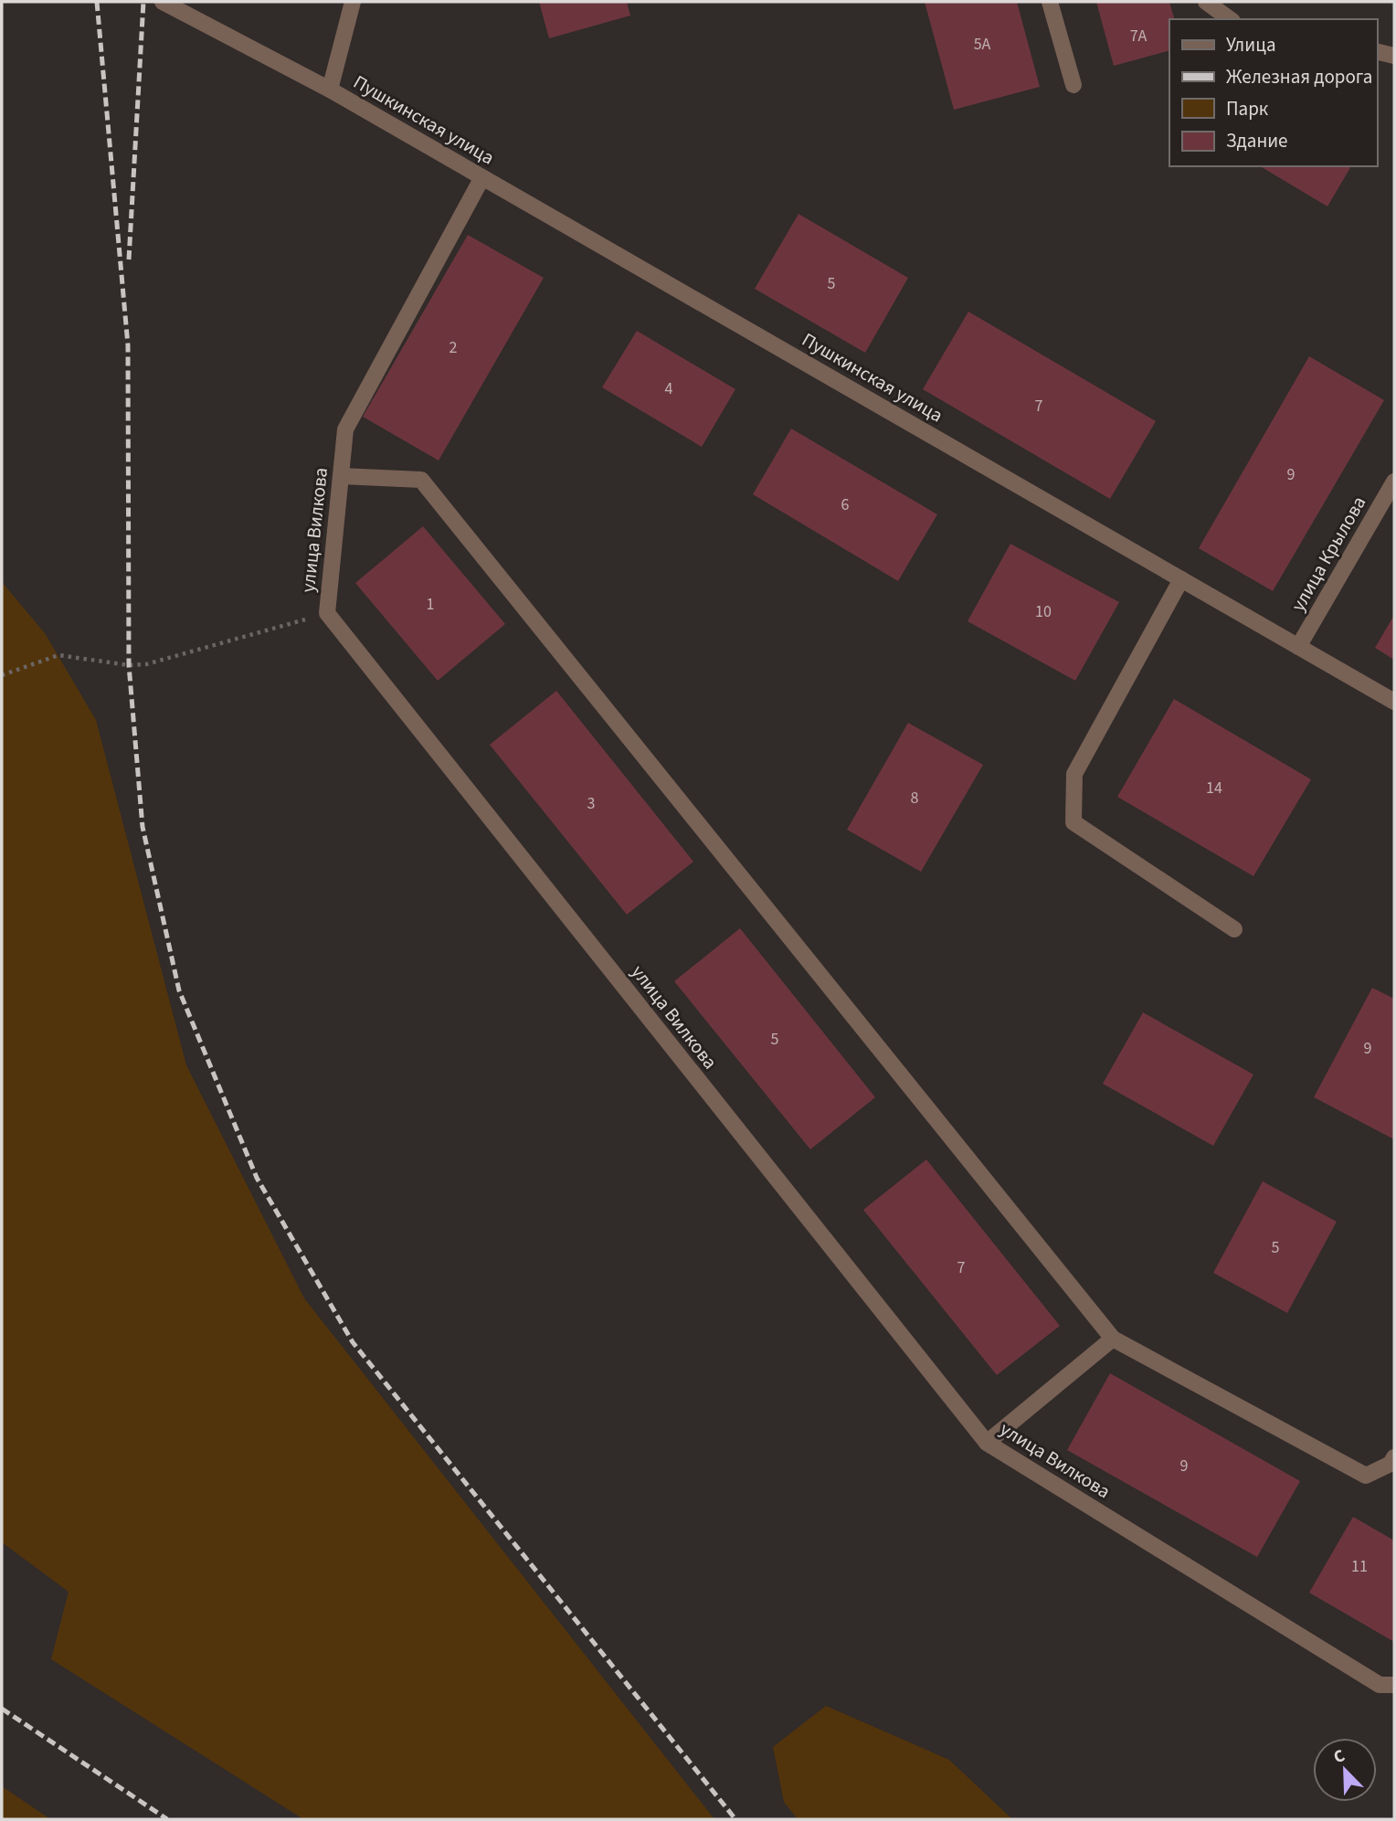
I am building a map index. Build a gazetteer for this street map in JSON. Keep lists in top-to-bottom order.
{
  "streets": {
    "street": ["Пушкинская улица", "улица Вилкова", "улица Крылова"]
  },
  "crossings": [
    ["Пушкинская улица", "улица Вилкова"],
    ["Пушкинская улица", "улица Крылова"]
  ],
  "house_numbers": [
    "7А",
    "5А",
    "5",
    "2",
    "4",
    "7",
    "9",
    "6",
    "1",
    "10",
    "14",
    "8",
    "3",
    "5",
    "9",
    "5",
    "7",
    "9",
    "11"
  ],
  "legend": [
    "Улица",
    "Железная дорога",
    "Парк",
    "Здание"
  ],
  "north": "top left"
}
